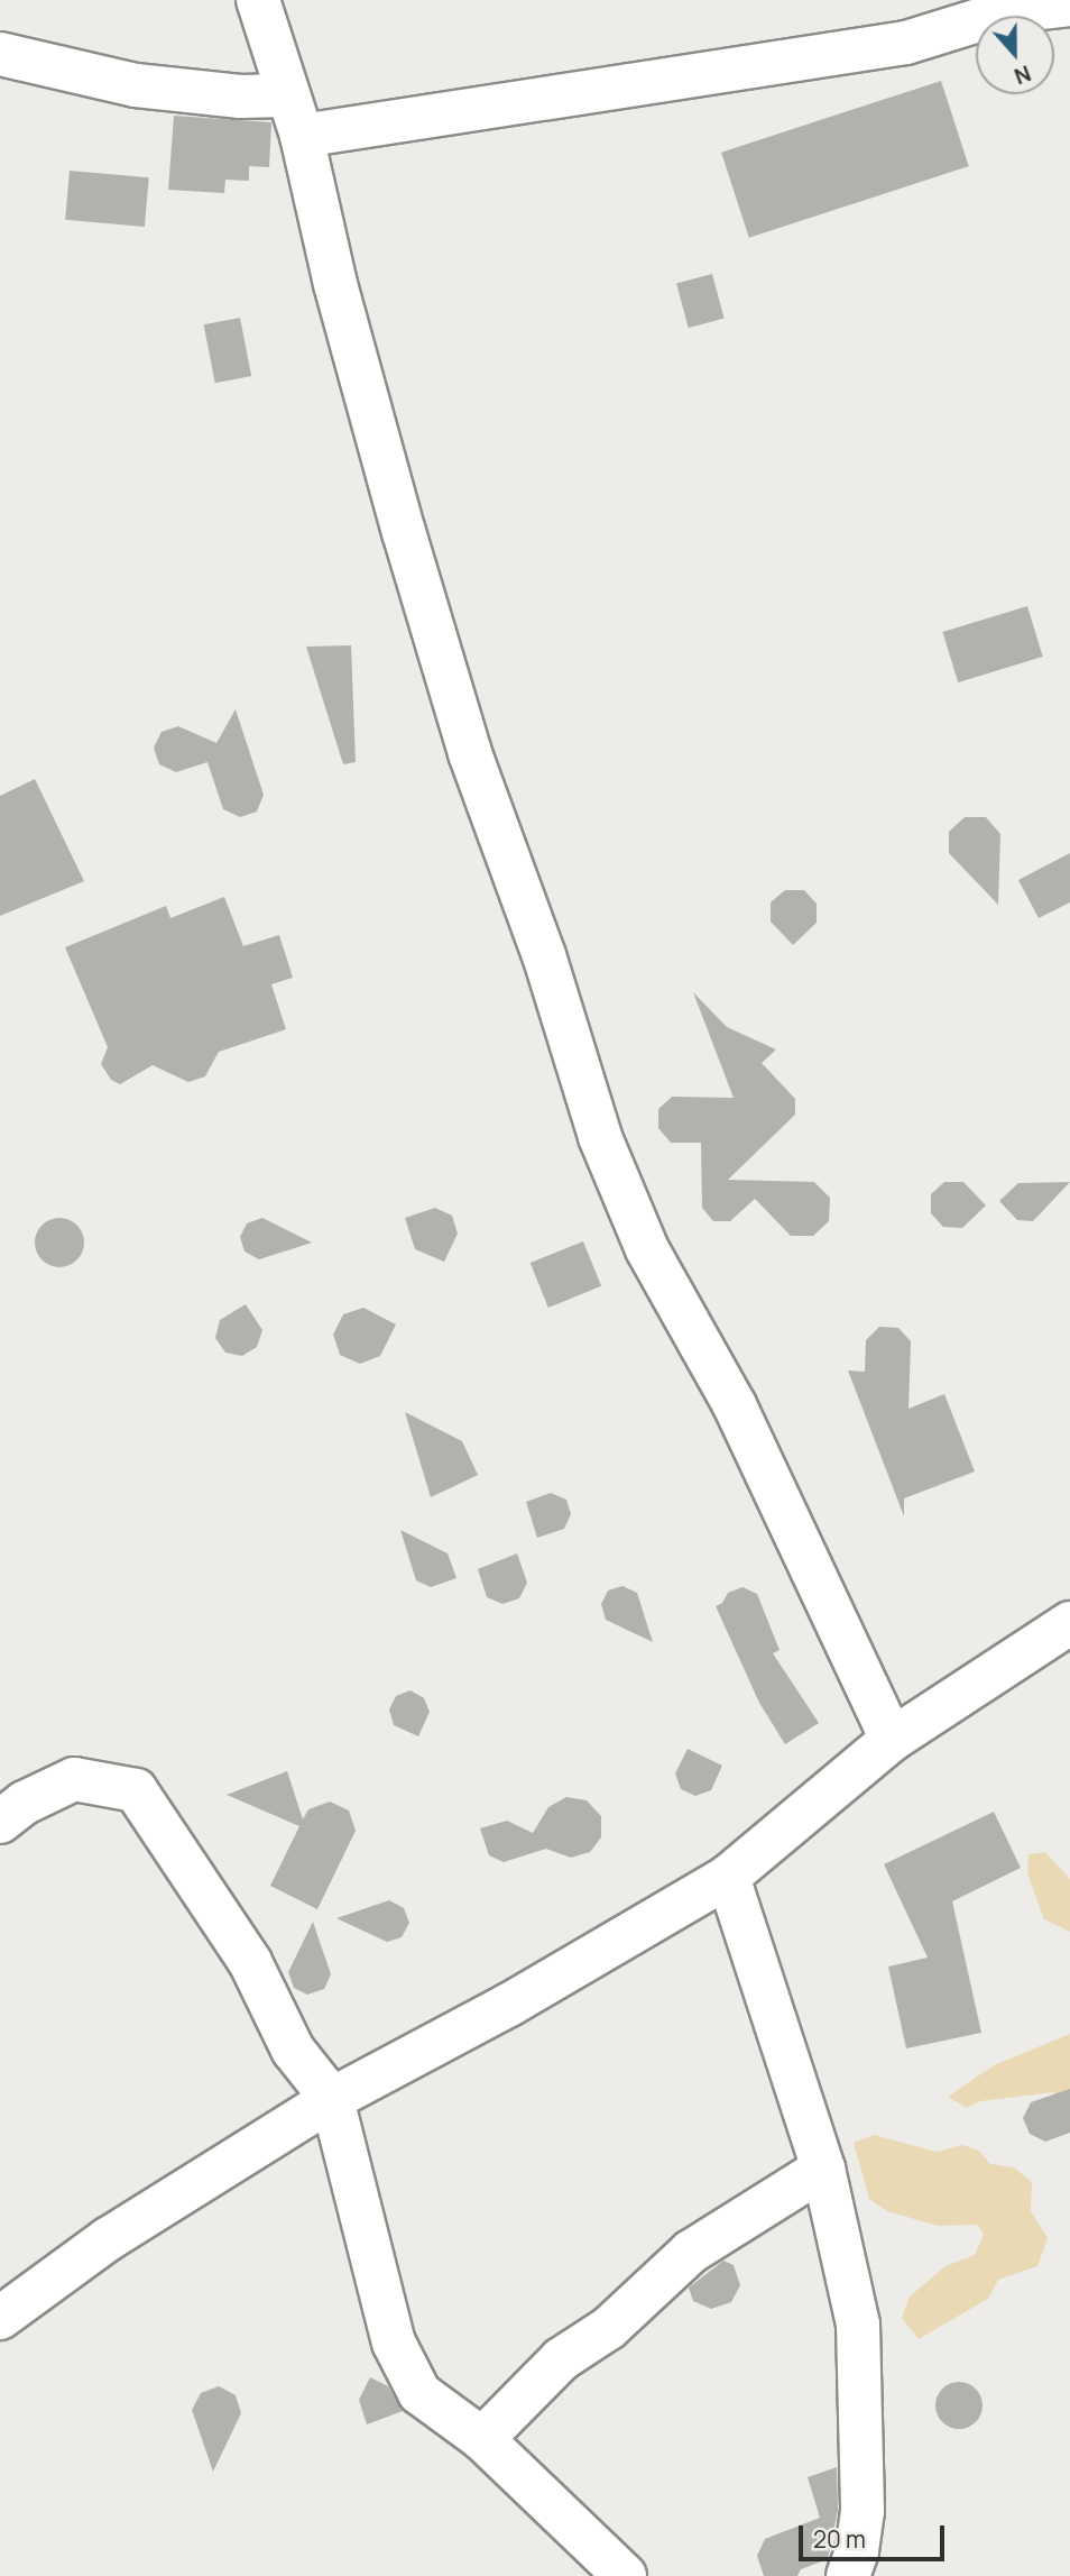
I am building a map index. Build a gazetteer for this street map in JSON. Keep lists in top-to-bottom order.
{
  "scale_bar": "20 m",
  "north": "bottom"
}
